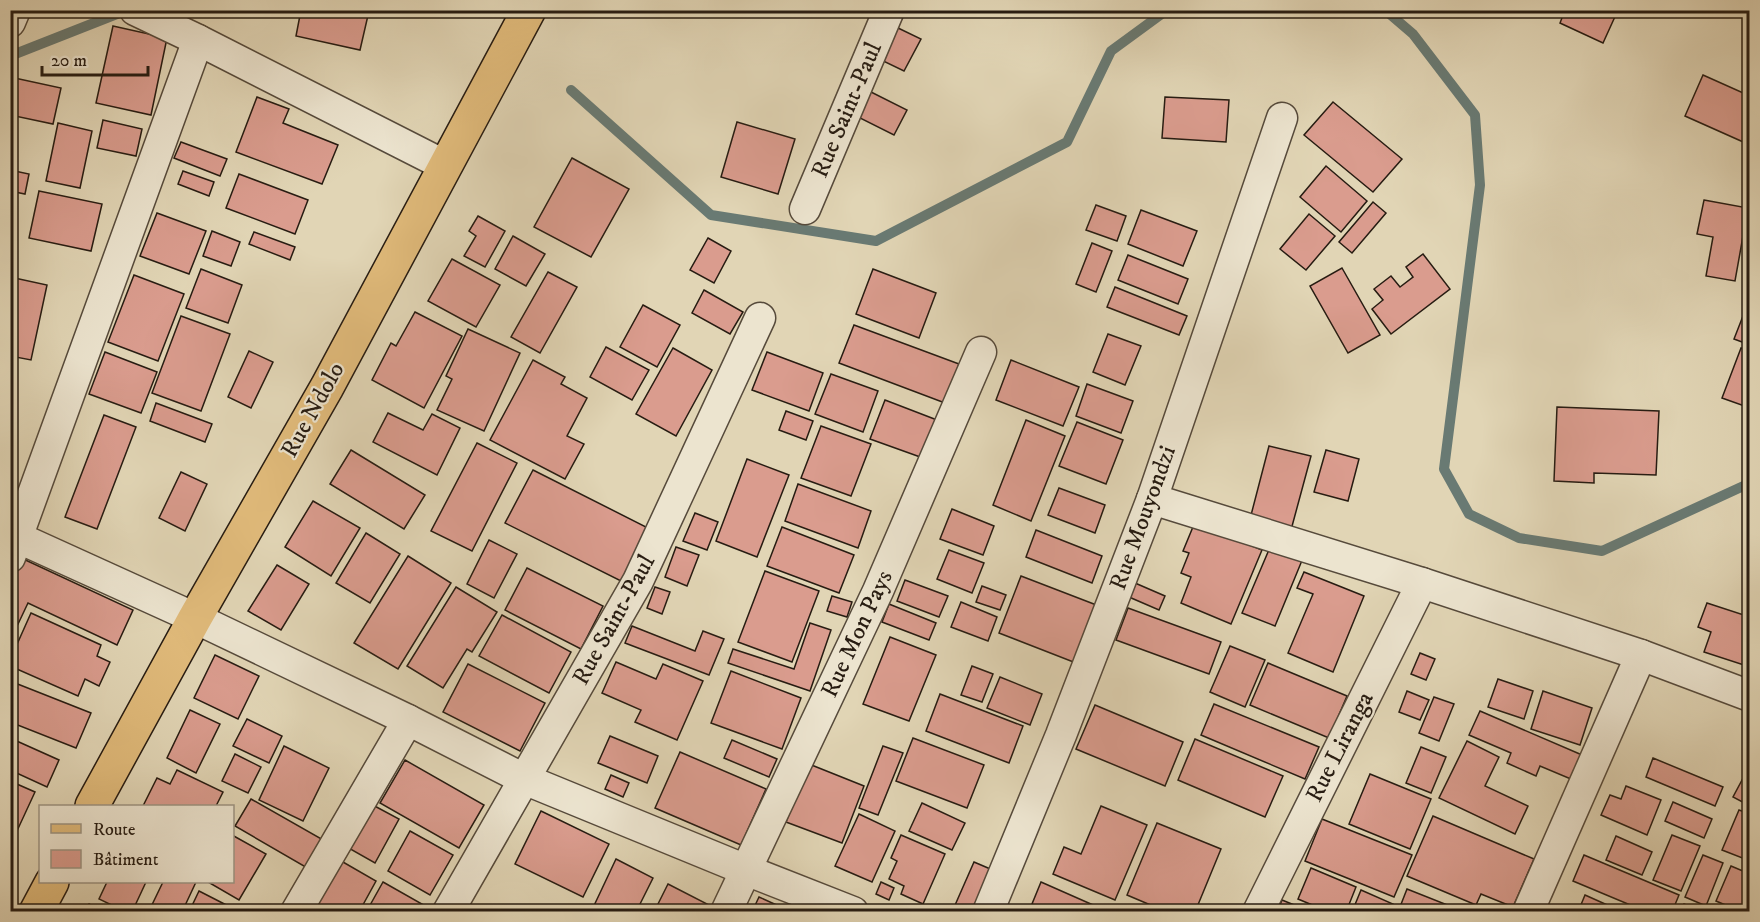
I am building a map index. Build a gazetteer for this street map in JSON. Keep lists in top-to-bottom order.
{
  "streets": {
    "main road": ["Rue Ndolo"],
    "street": [
      "Rue Saint-Paul",
      "Rue Mouyondzi",
      "Rue Mon Pays",
      "Rue Liranga"
    ]
  },
  "legend": ["Route", "Bâtiment"],
  "scale_bar": "20 m"
}
